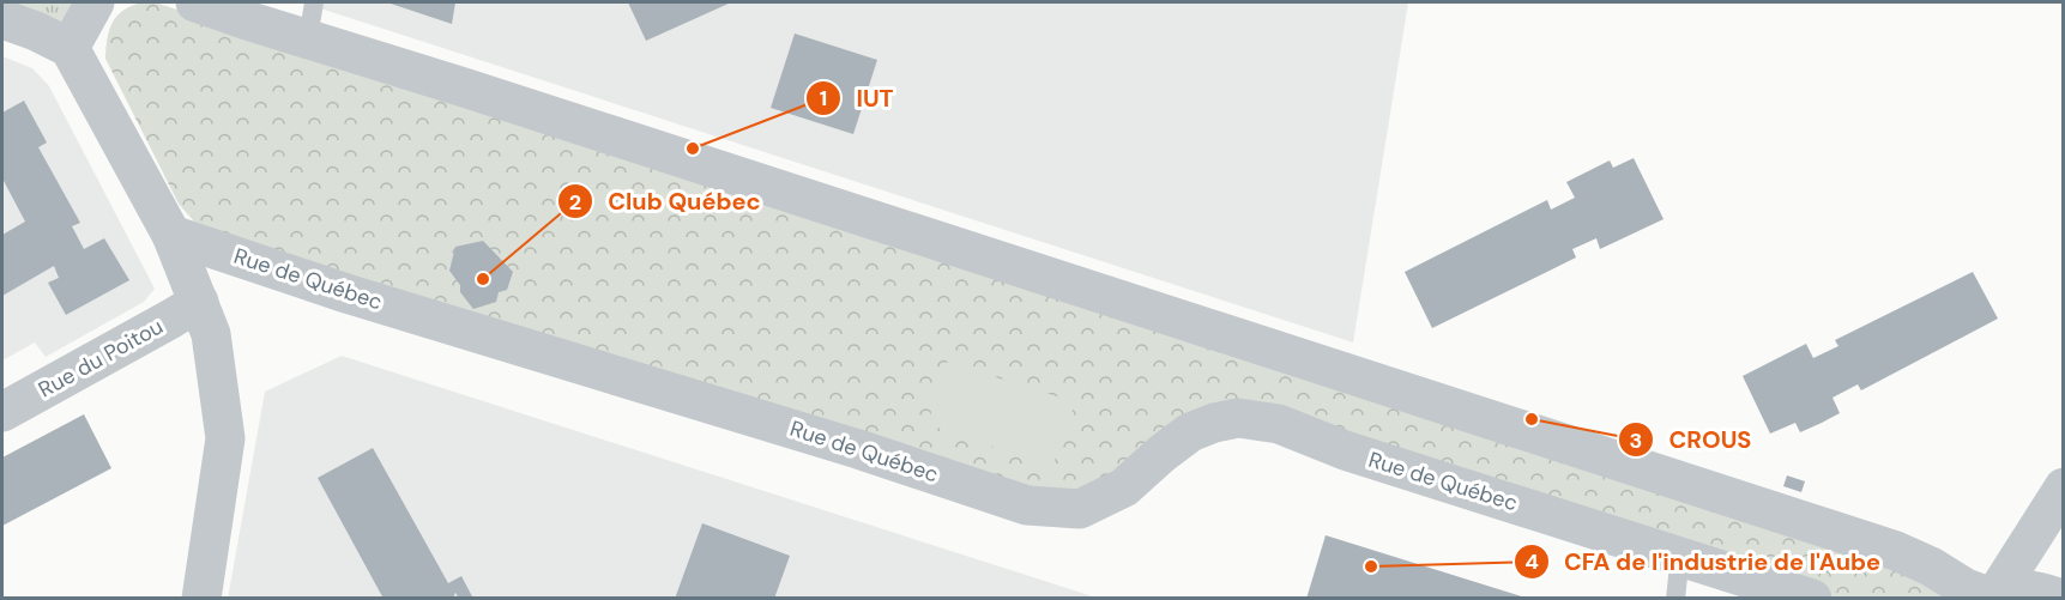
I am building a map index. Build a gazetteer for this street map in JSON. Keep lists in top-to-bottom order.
{
  "streets": {
    "street": ["Rue de Québec", "Rue du Poitou"]
  },
  "places": [
    "IUT",
    "Club Québec",
    "CROUS",
    "CFA de l'industrie de l'Aube"
  ]
}
